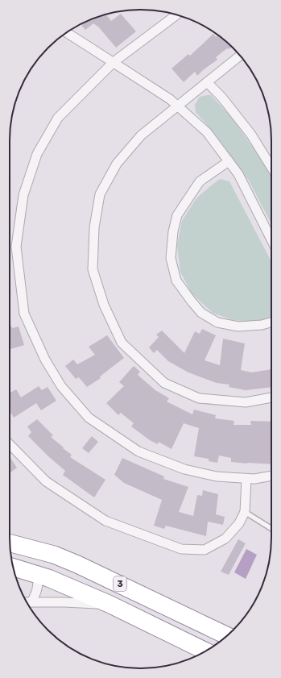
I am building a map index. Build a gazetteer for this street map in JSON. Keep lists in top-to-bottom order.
{
  "streets": {
    "highway": ["3"]
  }
}
